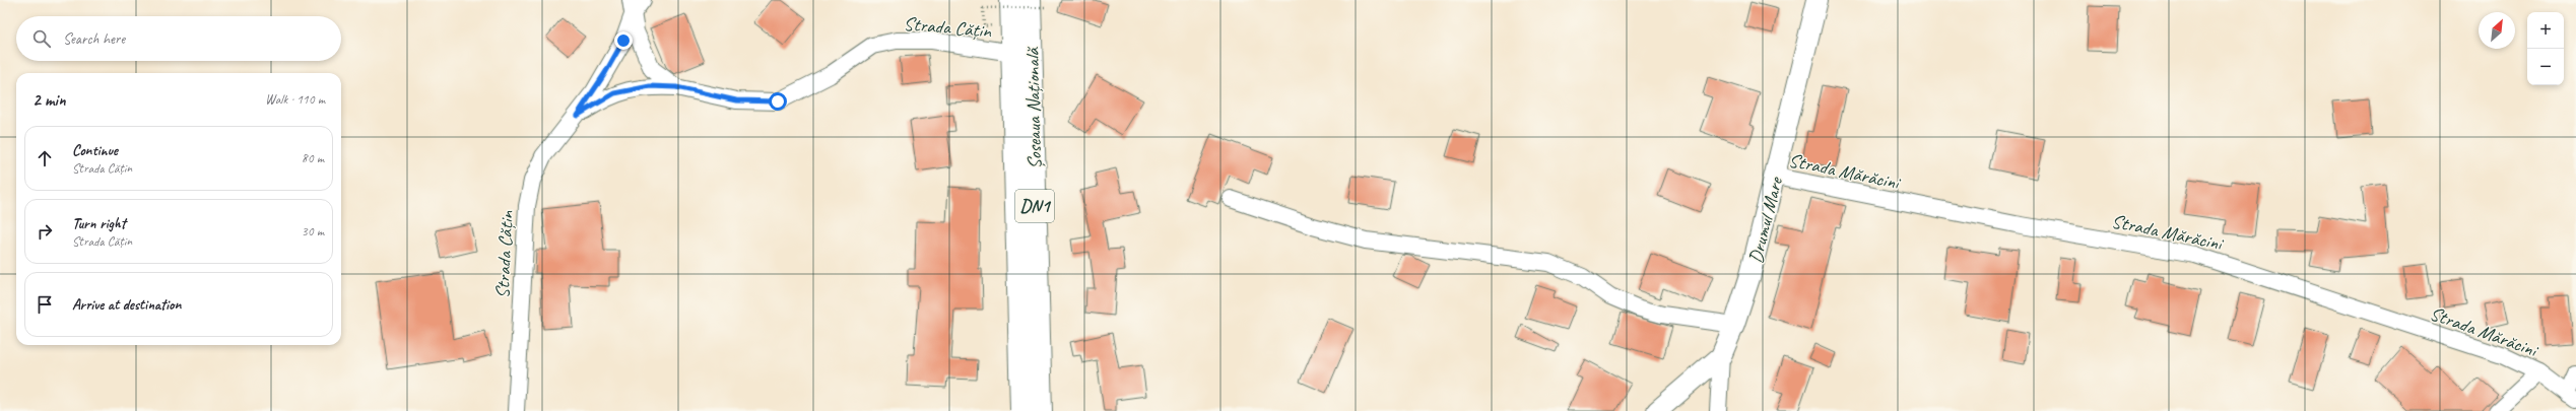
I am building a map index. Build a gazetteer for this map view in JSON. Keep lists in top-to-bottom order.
{
  "streets": {
    "highway": ["Șoseaua Națională", "DN1"],
    "street": ["Strada Cățin", "Strada Mărăcini", "Drumul Mare"]
  },
  "crossings": [
    ["Strada Cățin", "Șoseaua Națională"],
    ["Strada Mărăcini", "Drumul Mare"]
  ],
  "north": "top right",
  "page": {
    "map_buttons": ["+", "−"],
    "search": "Search here",
    "heading": ["2 min", "Walk · 110 m"],
    "list": [
      ["Continue", "Strada Cățin", "80 m"],
      ["Turn right", "Strada Cățin", "30 m"],
      "Arrive at destination"
    ]
  }
}
